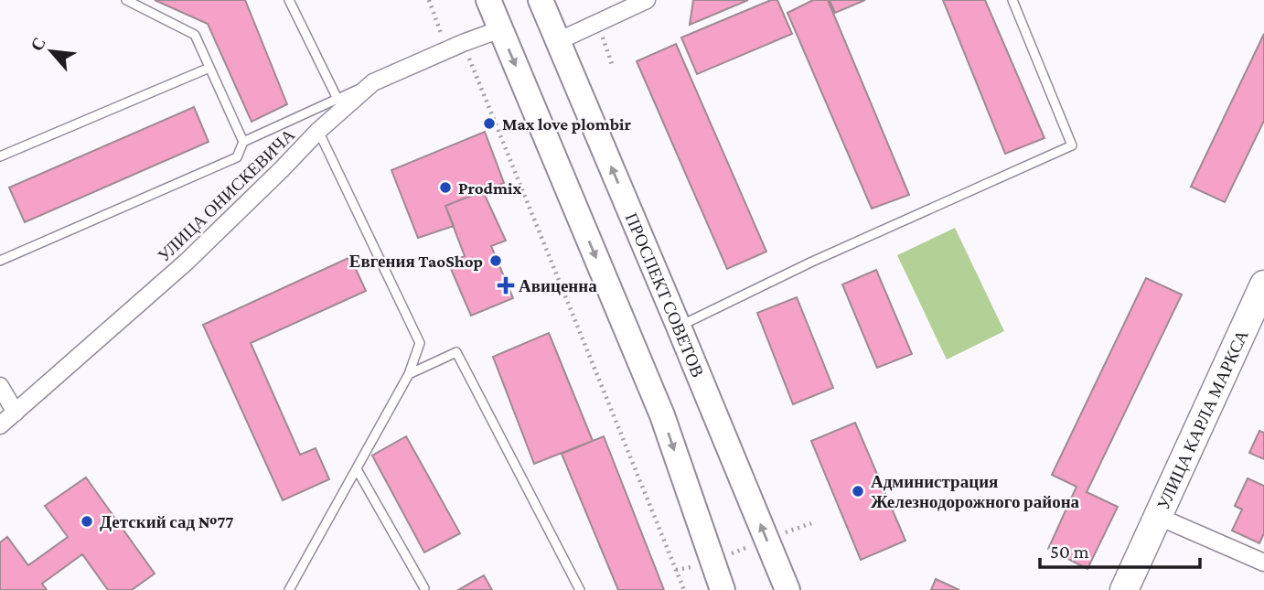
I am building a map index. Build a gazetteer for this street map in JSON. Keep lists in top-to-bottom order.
{
  "streets": {
    "main road": ["ПРОСПЕКТ СОВЕТОВ", "УЛИЦА КАРЛА МАРКСА"],
    "street": ["УЛИЦА ОНИСКЕВИЧА"]
  },
  "places": {
    "other": [
      "Max love plombir",
      "Prodmix",
      "Евгения TaoShop",
      "Администрация Железнодорожного района",
      "Детский сад №77"
    ],
    "health": ["Авиценна"]
  },
  "scale_bar": "50 m",
  "north": "top left"
}
